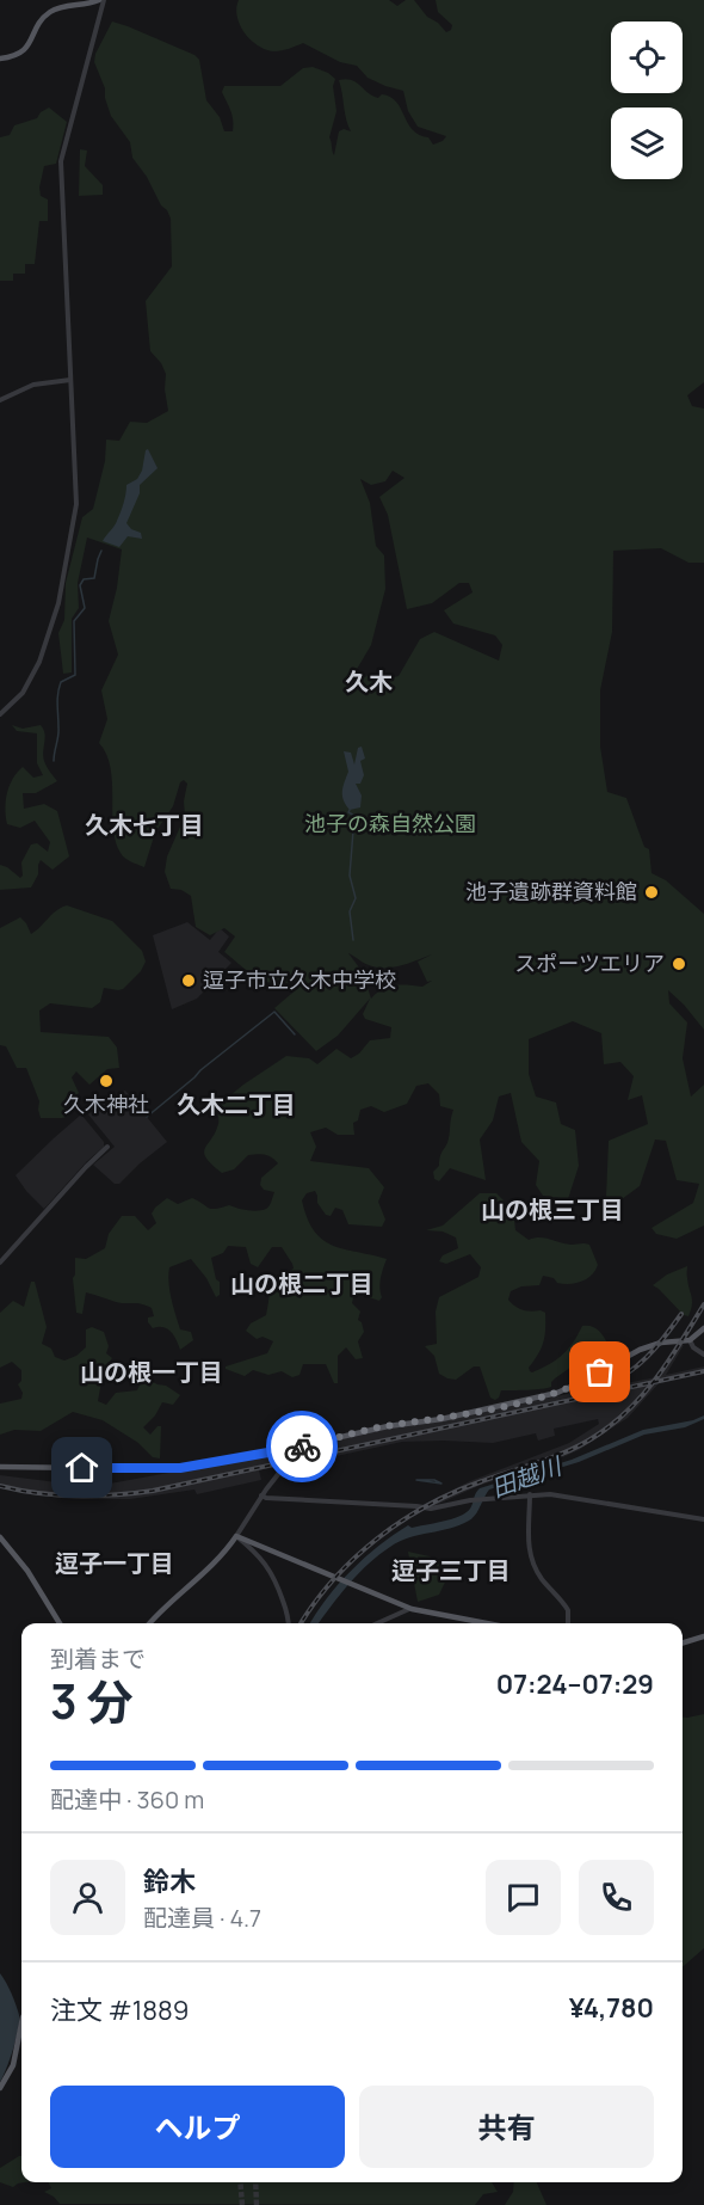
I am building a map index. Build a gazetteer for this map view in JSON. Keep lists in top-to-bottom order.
{
  "districts": [
    "久木",
    "久木七丁目",
    "久木二丁目",
    "山の根三丁目",
    "山の根二丁目",
    "山の根一丁目",
    "逗子一丁目",
    "逗子三丁目"
  ],
  "water": ["田越川"],
  "parks": ["池子の森自然公園"],
  "places": [
    "池子遺跡群資料館",
    "スポーツエリア",
    "逗子市立久木中学校",
    "久木神社"
  ],
  "page": {
    "heading": ["3 分", "到着まで", "07:24–07:29"],
    "panel": [
      "鈴木",
      "配達員 · 4.7",
      "注文 #1889",
      "¥4,780"
    ],
    "bar": "配達中 · 360 m",
    "buttons": ["ヘルプ", "共有"]
  }
}
